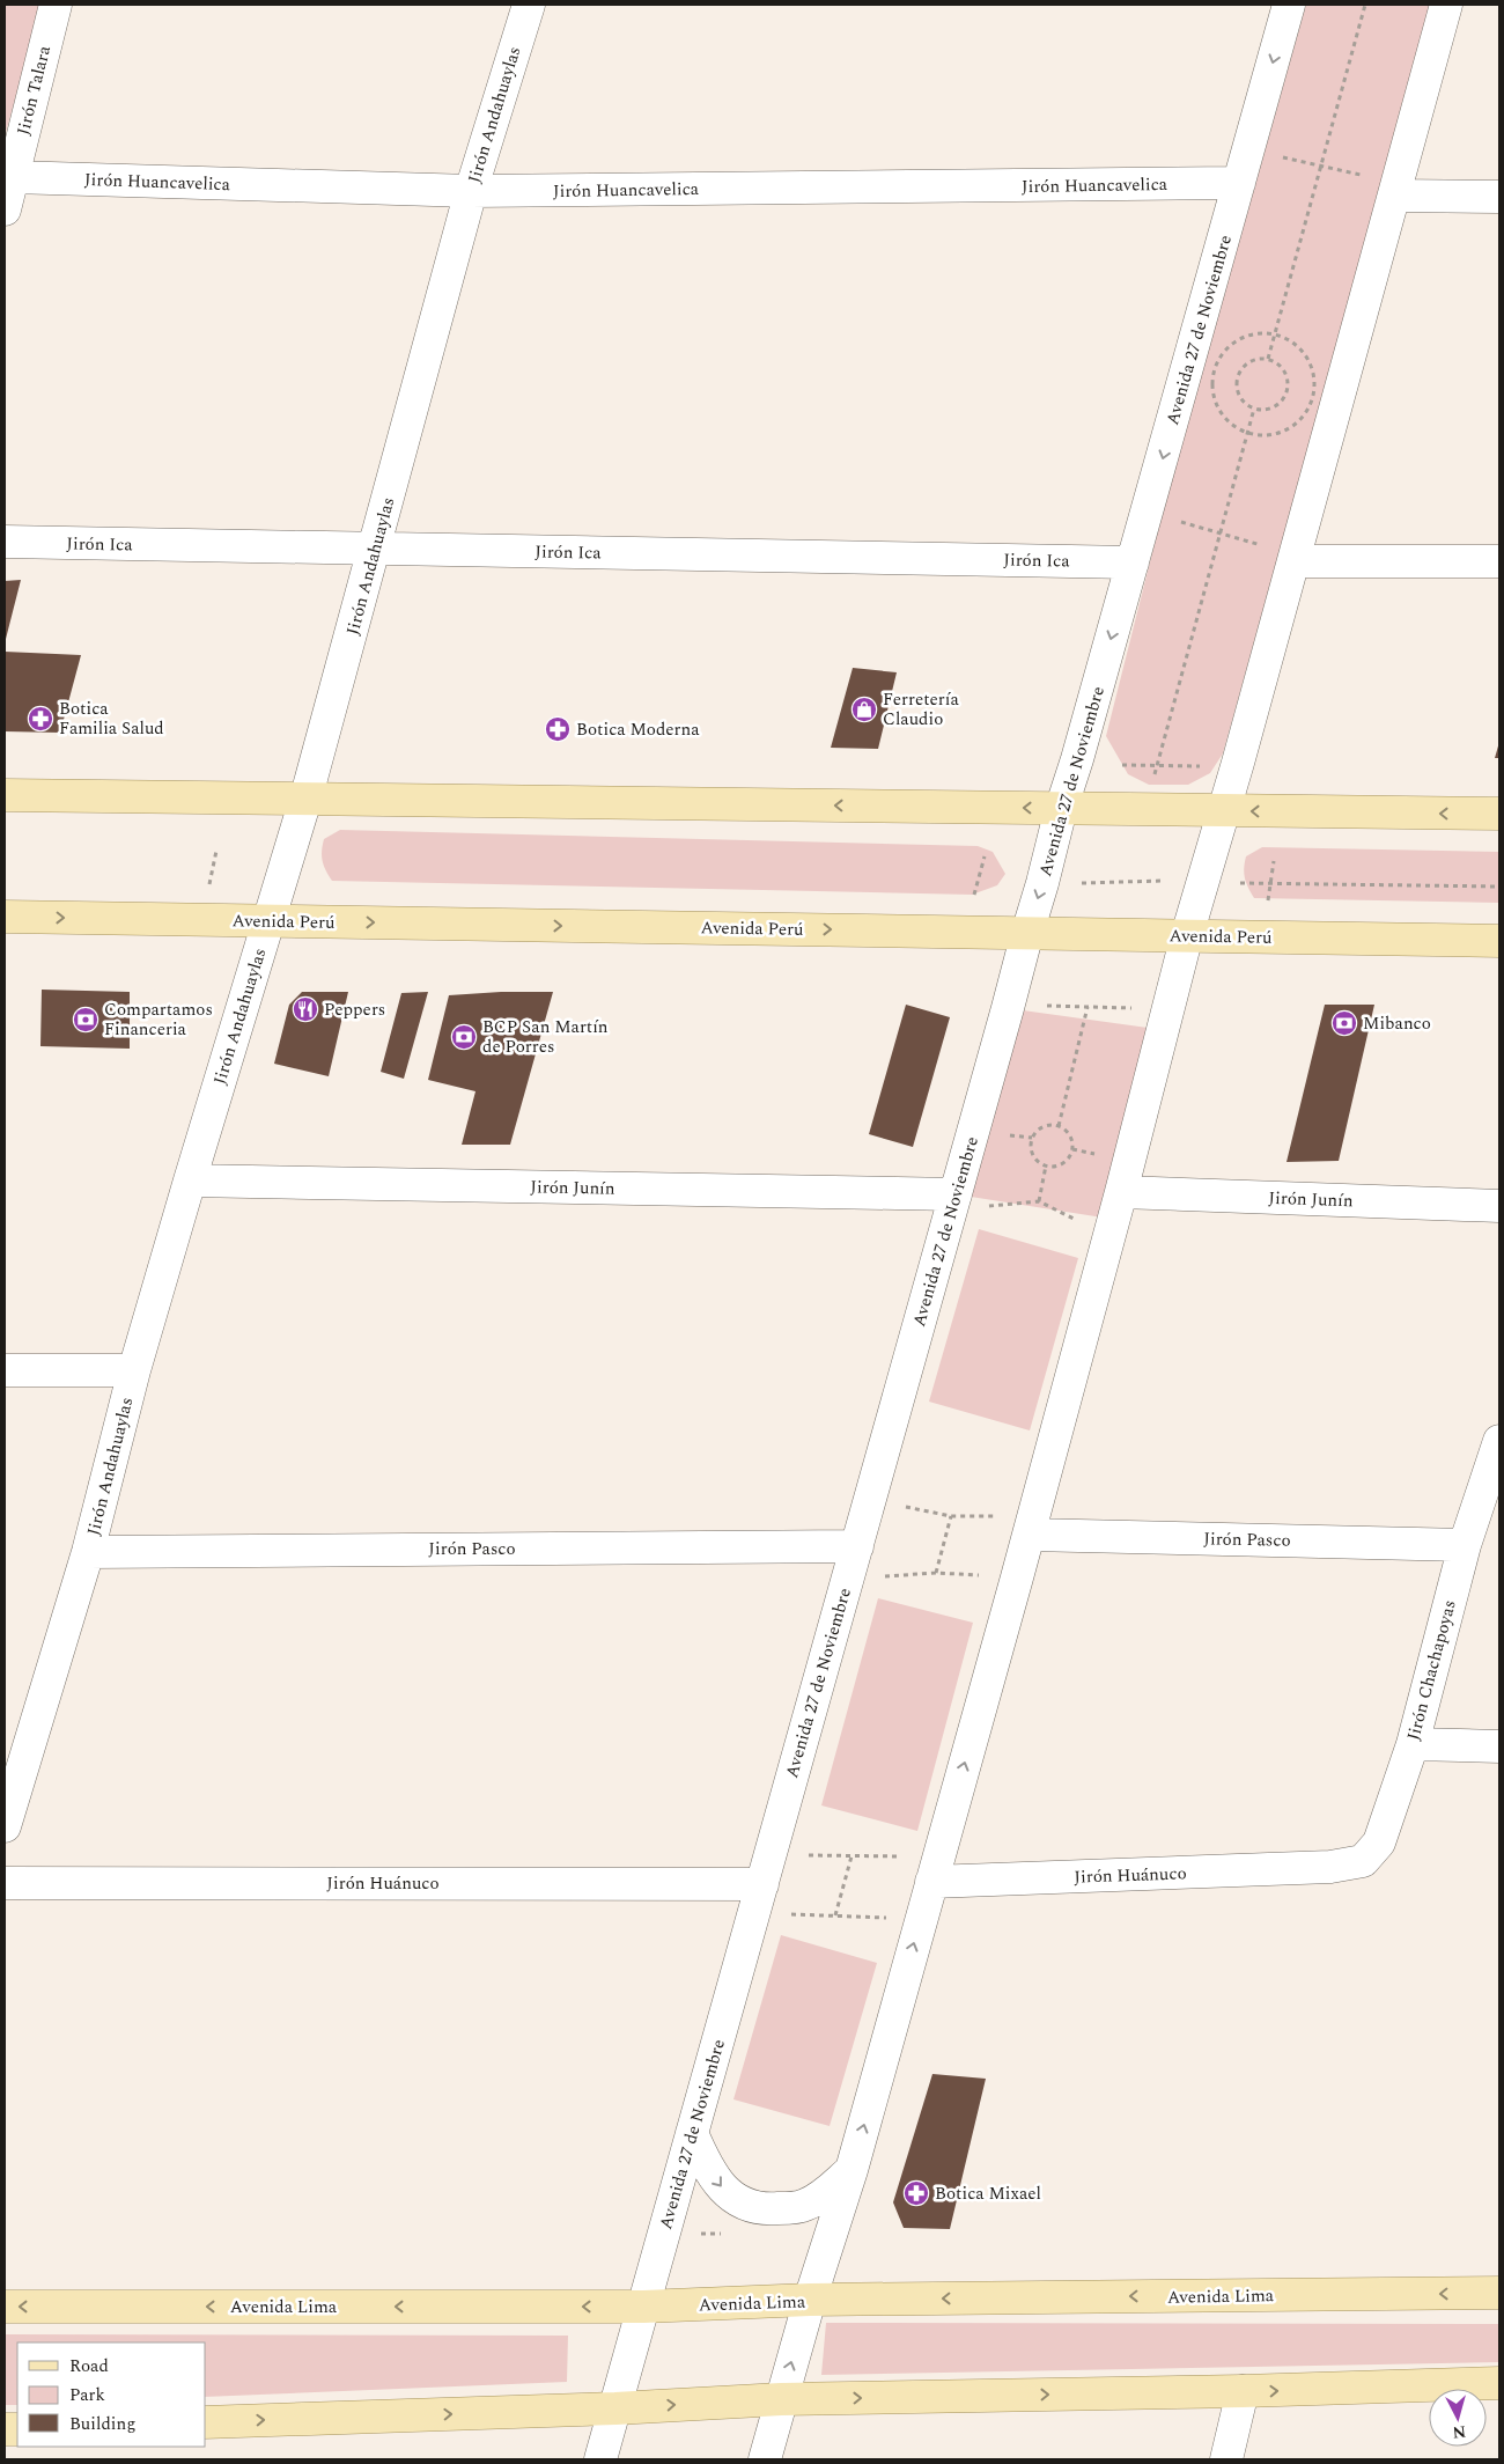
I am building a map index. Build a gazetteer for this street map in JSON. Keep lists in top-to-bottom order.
{
  "streets": {
    "main road": ["Avenida Perú", "Avenida Lima"],
    "street": [
      "Jirón Talara",
      "Jirón Andahuaylas",
      "Jirón Huancavelica",
      "Avenida 27 de Noviembre",
      "Jirón Ica",
      "Jirón Junín",
      "Jirón Pasco",
      "Jirón Chachapoyas",
      "Jirón Huánuco"
    ]
  },
  "crossings": [
    ["Jirón Talara", "Jirón Huancavelica"],
    ["Jirón Andahuaylas", "Jirón Huancavelica"],
    ["Jirón Andahuaylas", "Jirón Ica"],
    ["Jirón Andahuaylas", "Avenida Perú"],
    ["Jirón Andahuaylas", "Jirón Junín"],
    ["Jirón Andahuaylas", "Jirón Pasco"],
    ["Jirón Huancavelica", "Avenida 27 de Noviembre"],
    ["Avenida 27 de Noviembre", "Jirón Ica"],
    ["Avenida 27 de Noviembre", "Avenida Perú"],
    ["Avenida 27 de Noviembre", "Jirón Junín"],
    ["Avenida 27 de Noviembre", "Jirón Pasco"],
    ["Avenida 27 de Noviembre", "Jirón Huánuco"],
    ["Avenida 27 de Noviembre", "Avenida Lima"],
    ["Jirón Pasco", "Jirón Chachapoyas"],
    ["Jirón Chachapoyas", "Jirón Huánuco"]
  ],
  "places": {
    "shop": ["Ferretería Claudio"],
    "pharmacy": ["Botica Familia Salud", "Botica Moderna", "Botica Mixael"],
    "restaurant": ["Peppers"],
    "bank": ["Compartamos Financeria", "Mibanco", "BCP San Martín de Porres"]
  },
  "legend": ["Road", "Park", "Building"],
  "north": "bottom"
}
